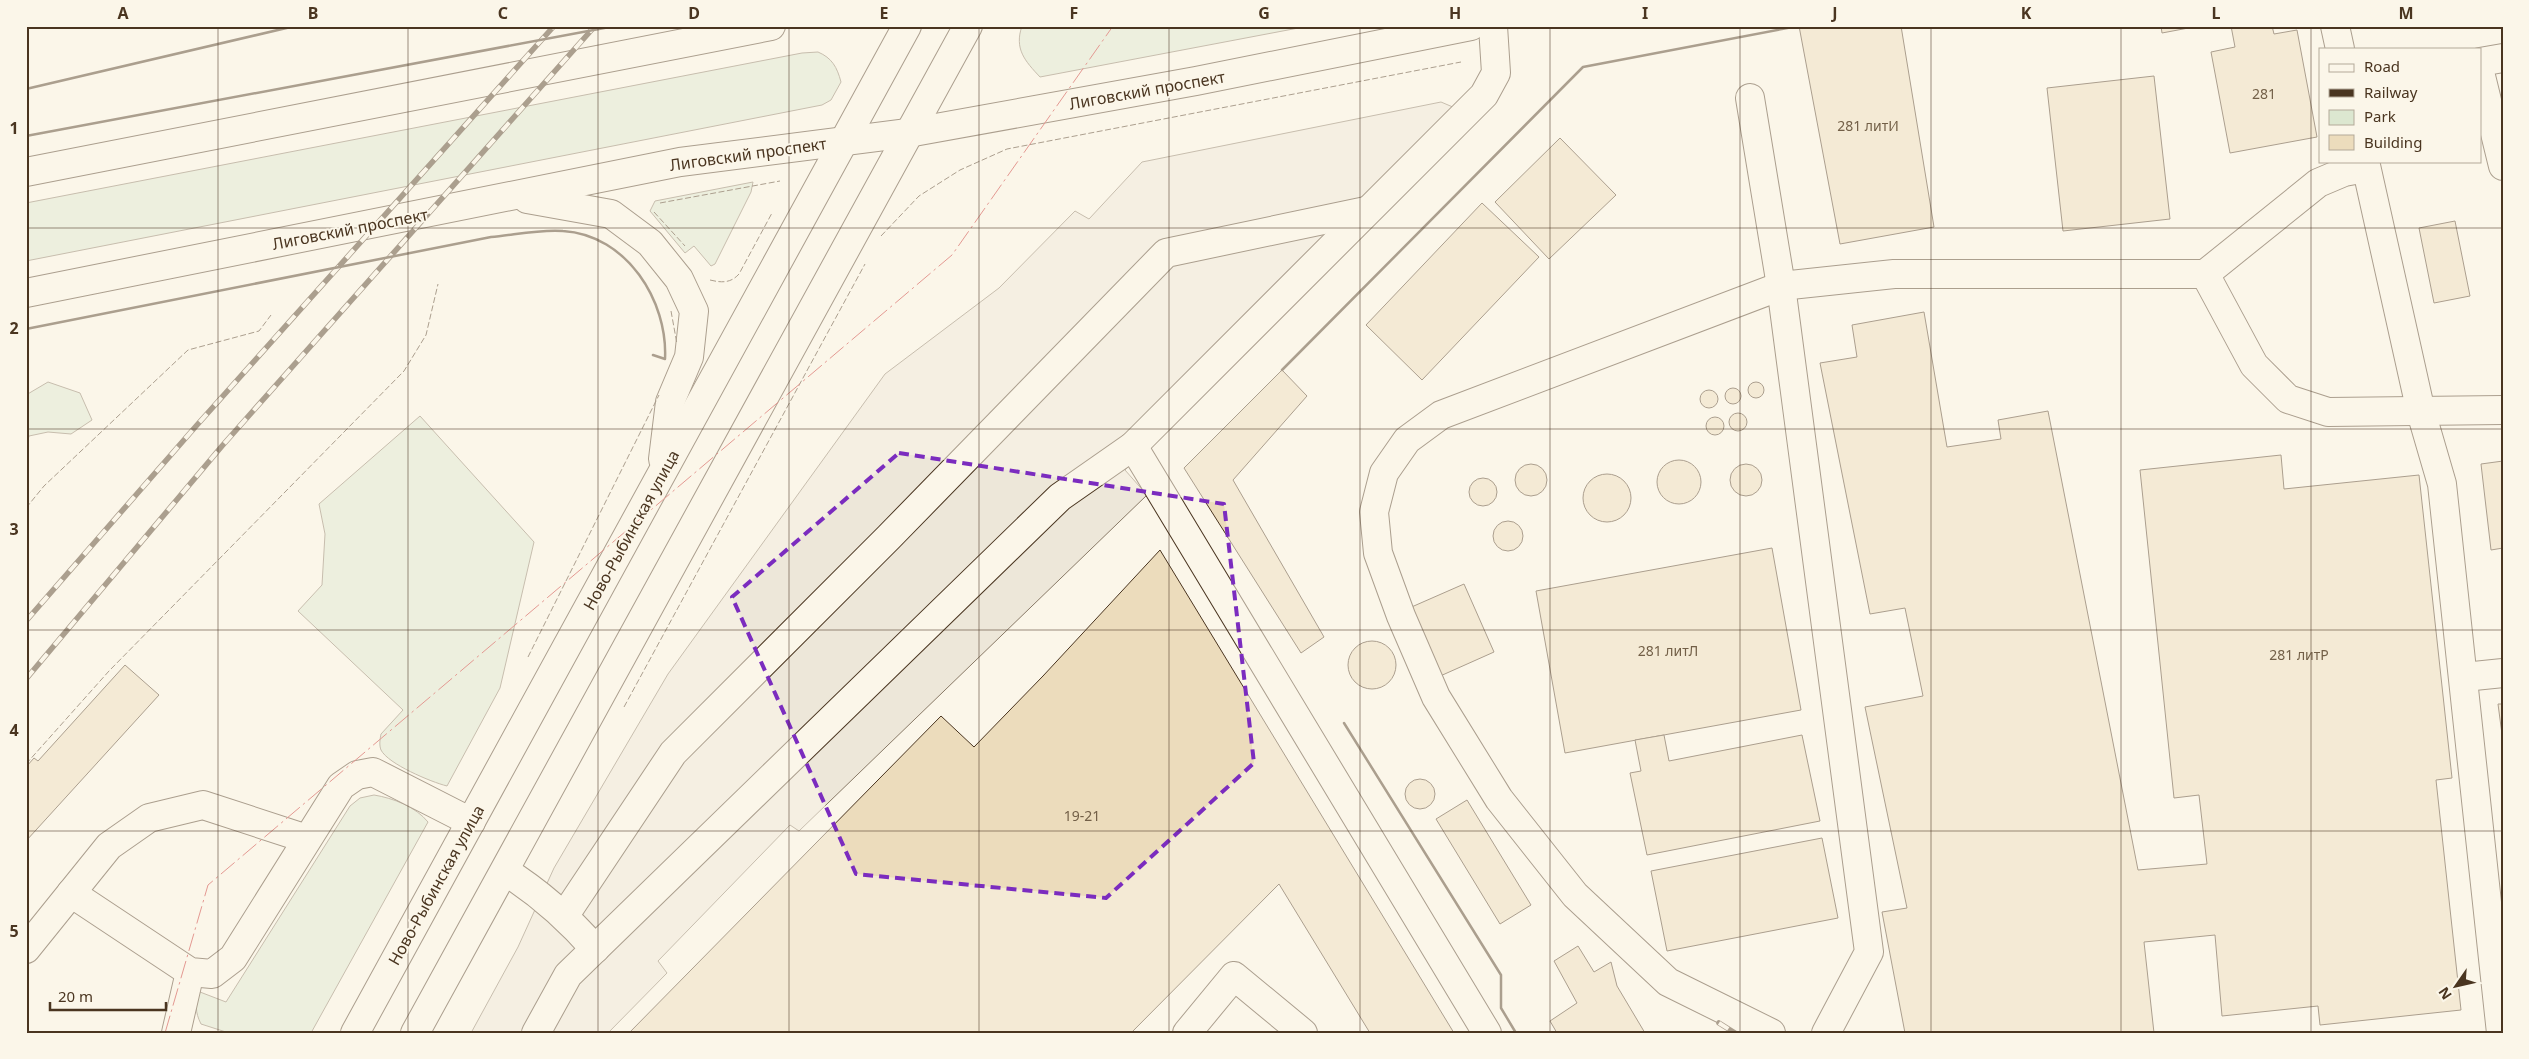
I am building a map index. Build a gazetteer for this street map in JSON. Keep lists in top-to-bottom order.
{
  "streets": {
    "main road": ["Лиговский проспект", "Ново-Рыбинская улица"]
  },
  "crossings": [
    ["Лиговский проспект", "Ново-Рыбинская улица"]
  ],
  "house_numbers": [
    "281",
    "281 литИ",
    "281 литЛ",
    "281 литР",
    "19-21"
  ],
  "legend": [
    "Road",
    "Railway",
    "Park",
    "Building"
  ],
  "scale_bar": "20 m",
  "north": "bottom left",
  "grid": {
    "columns": [
      "A",
      "B",
      "C",
      "D",
      "E",
      "F",
      "G",
      "H",
      "I",
      "J",
      "K",
      "L",
      "M"
    ],
    "rows": [
      "1",
      "2",
      "3",
      "4",
      "5"
    ]
  }
}
